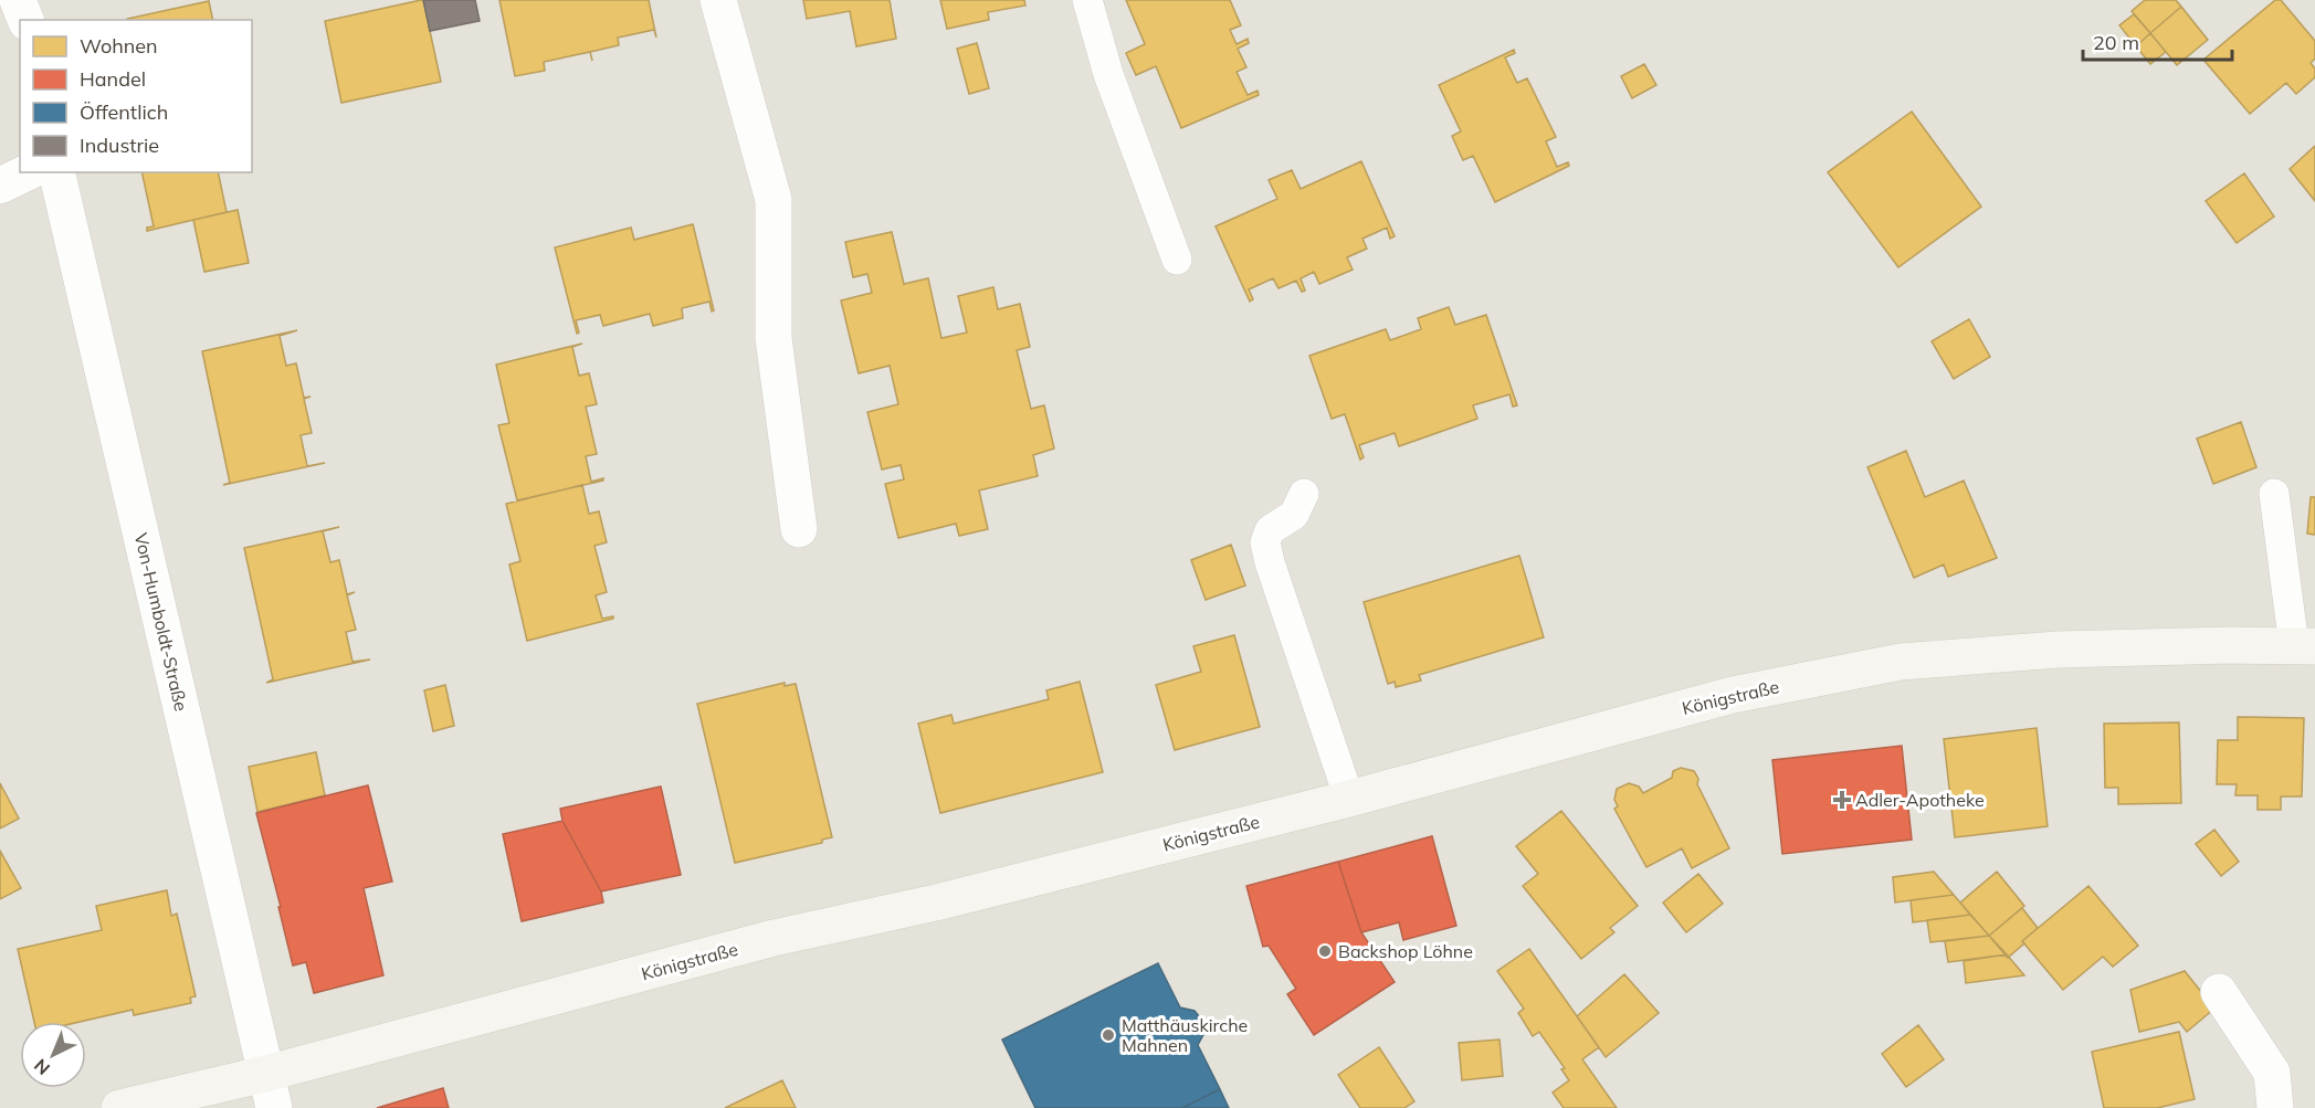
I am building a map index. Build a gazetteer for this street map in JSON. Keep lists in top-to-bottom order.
{
  "streets": {
    "main road": ["Königstraße"],
    "street": ["Von-Humboldt-Straße"]
  },
  "crossings": [
    ["Von-Humboldt-Straße", "Königstraße"]
  ],
  "places": {
    "health": ["Adler-Apotheke"],
    "other": ["Backshop Löhne", "Matthäuskirche Mahnen"]
  },
  "legend": [
    "Wohnen",
    "Handel",
    "Öffentlich",
    "Industrie"
  ],
  "scale_bar": "20 m",
  "north": "bottom left"
}
